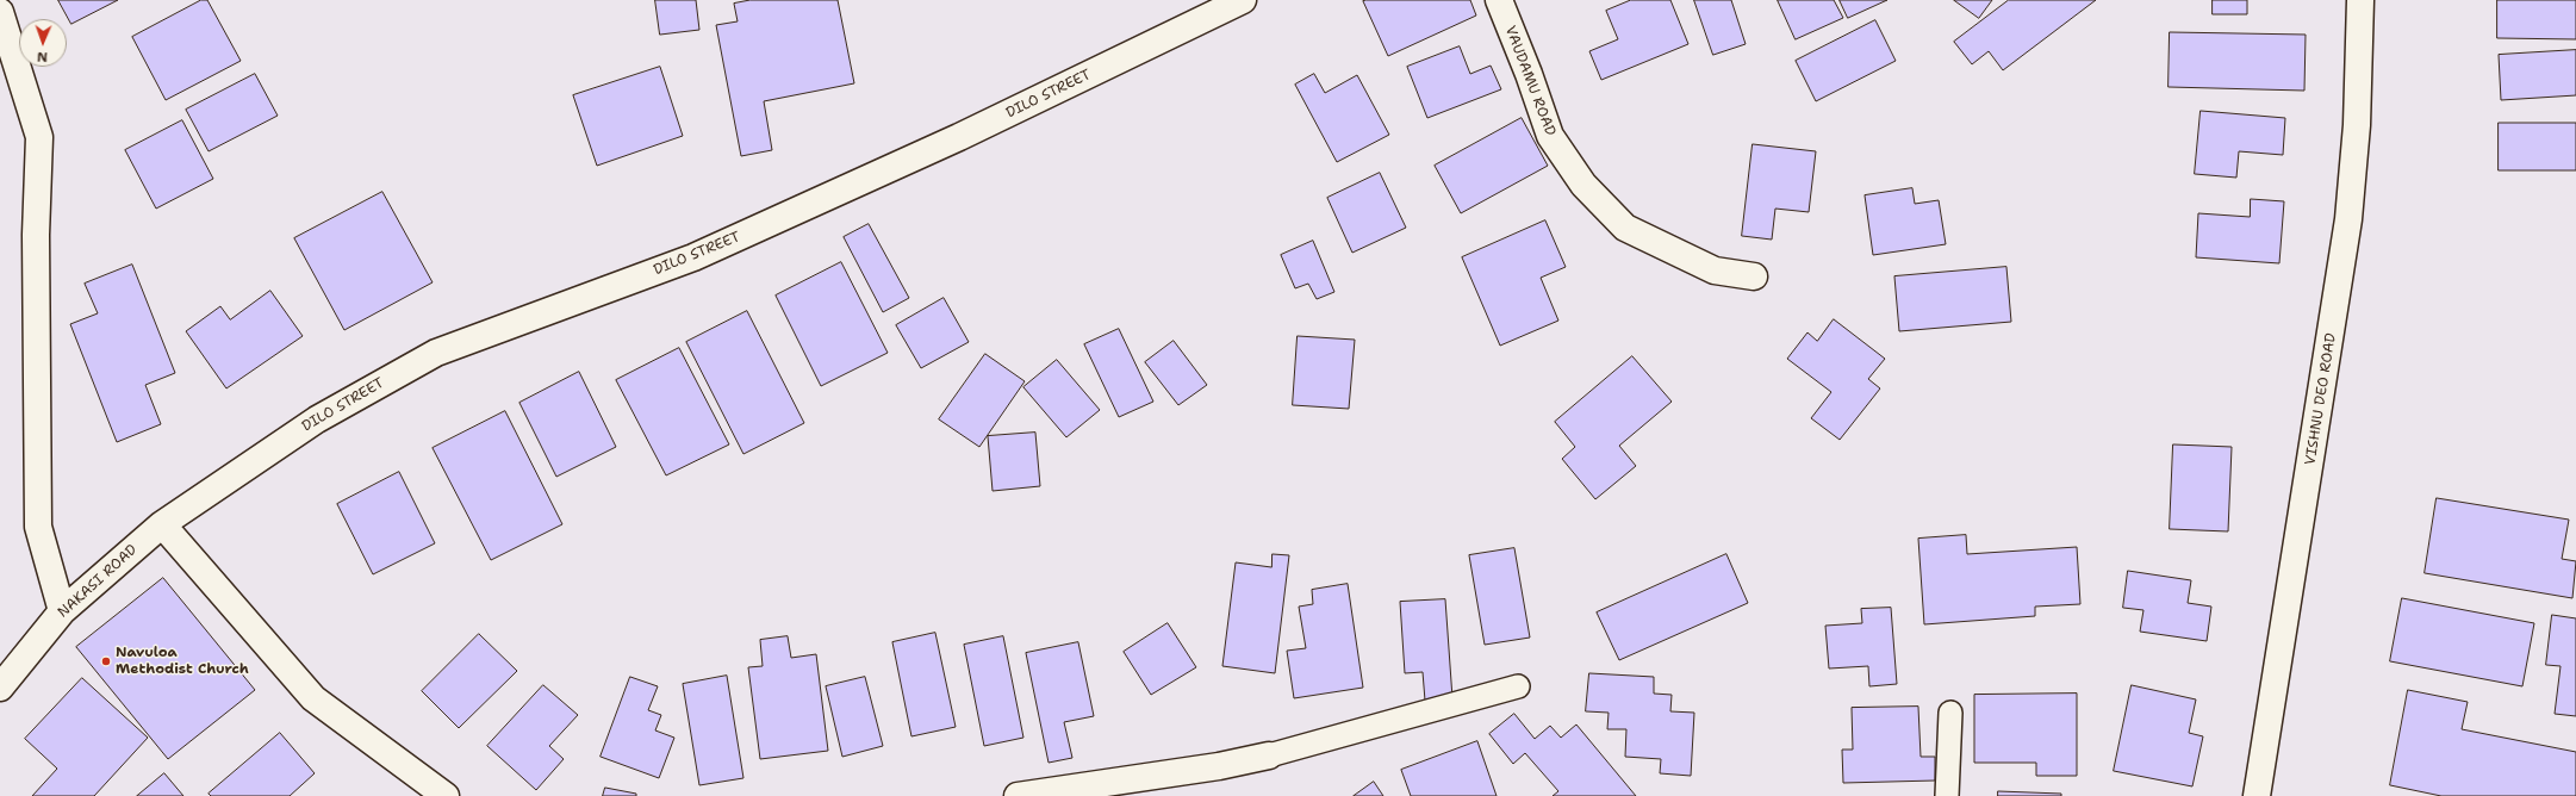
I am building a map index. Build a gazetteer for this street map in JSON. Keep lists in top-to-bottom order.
{
  "streets": {
    "street": [
      "VAUDAMU ROAD",
      "DILO STREET",
      "VISHNU DEO ROAD",
      "NAKASI ROAD"
    ]
  },
  "crossings": [
    ["DILO STREET", "NAKASI ROAD"]
  ],
  "places": ["Navuloa Methodist Church"],
  "north": "bottom"
}
